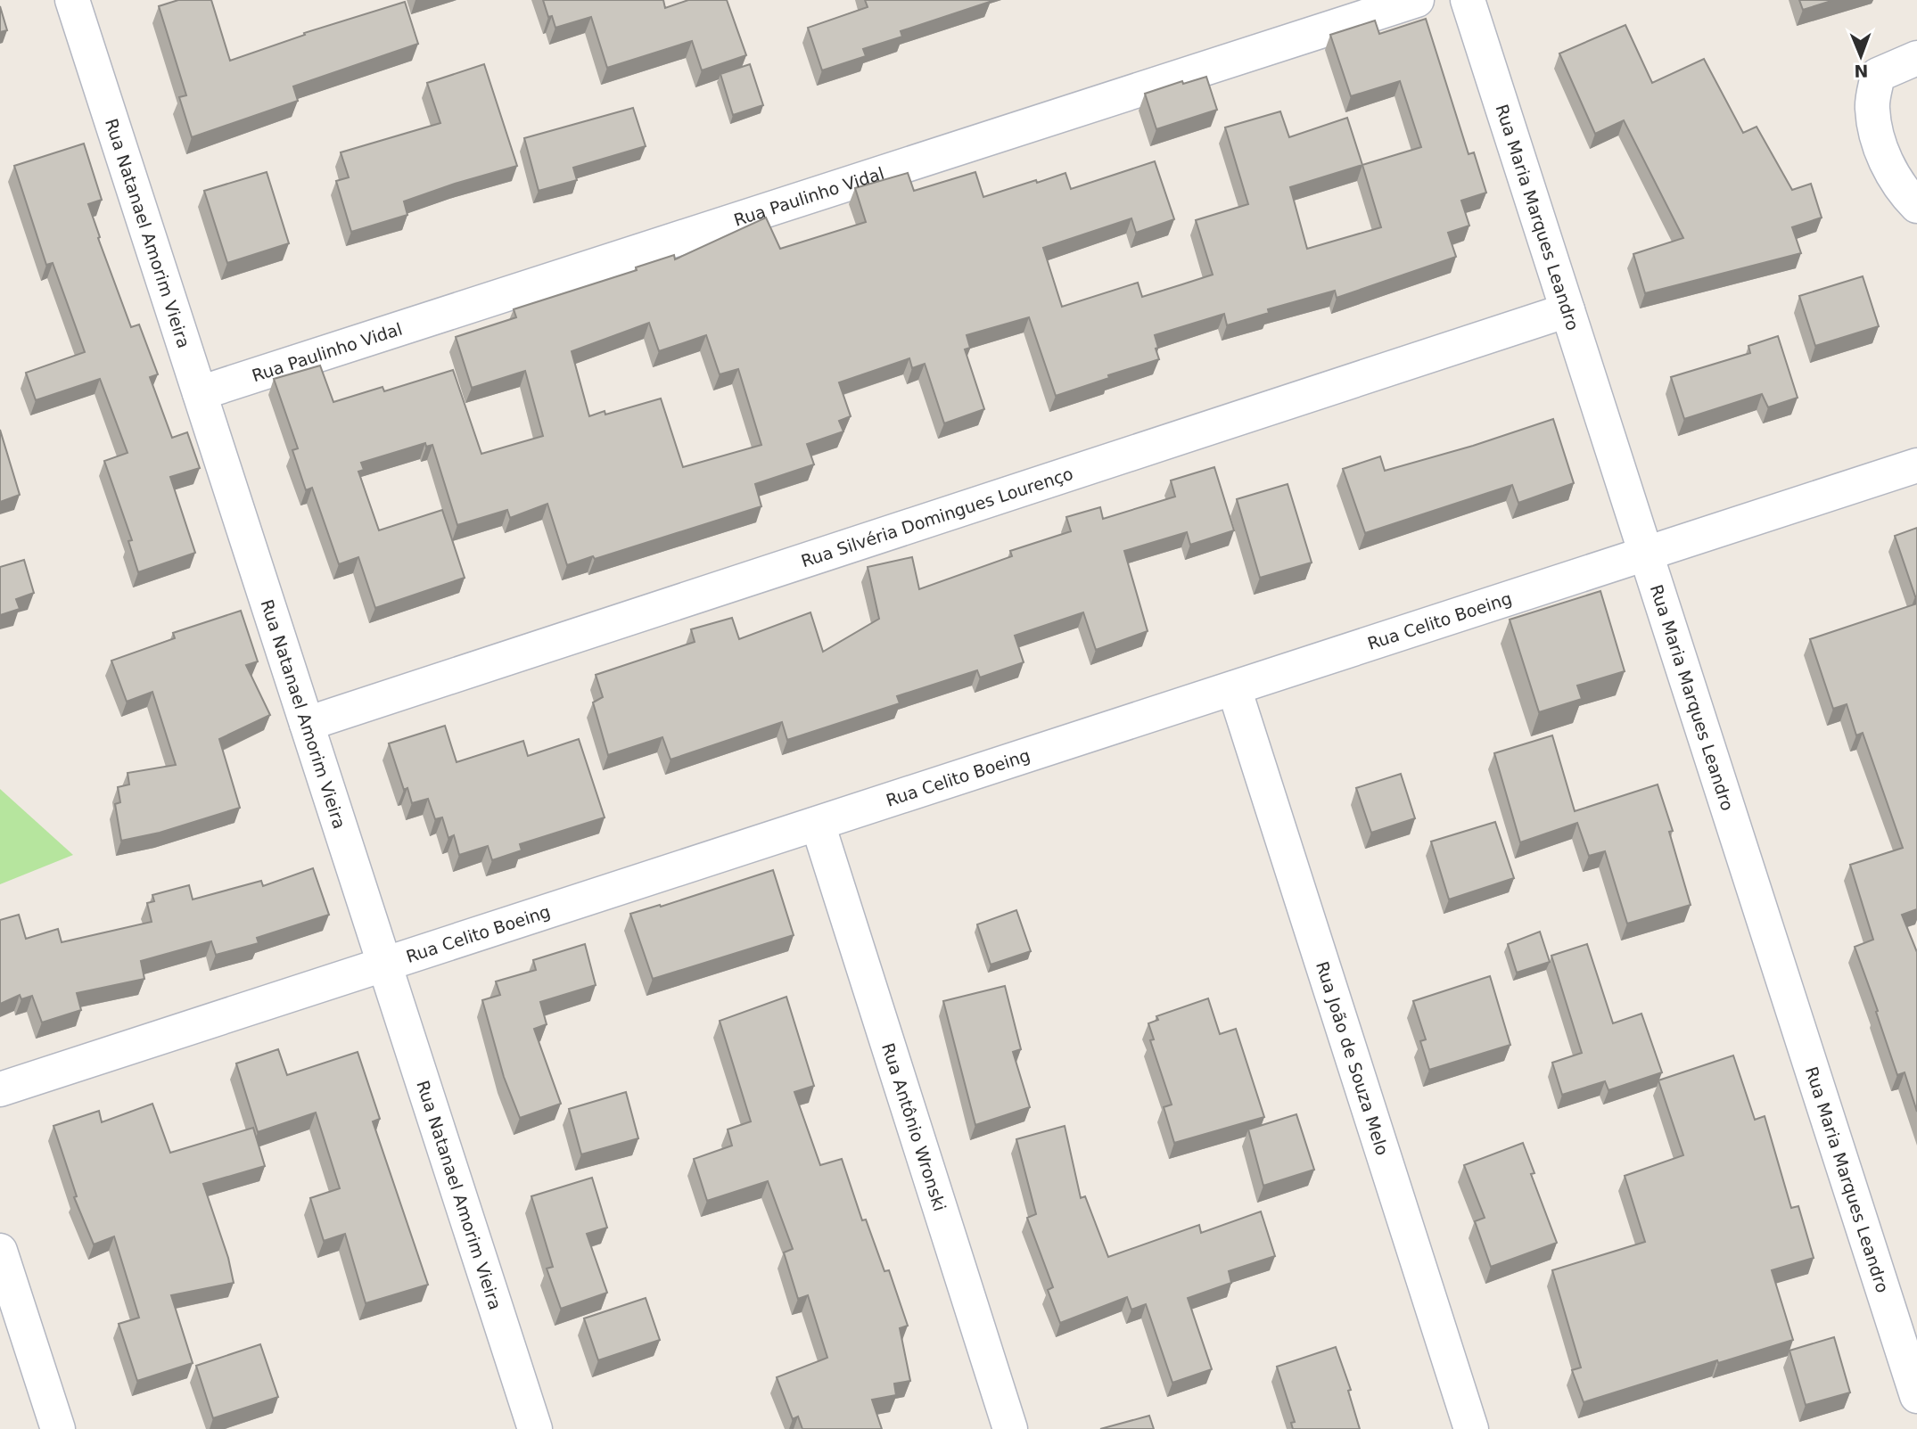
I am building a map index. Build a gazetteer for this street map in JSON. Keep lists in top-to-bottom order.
{
  "streets": {
    "street": [
      "Rua Paulinho Vidal",
      "Rua Maria Marques Leandro",
      "Rua Natanael Amorim Vieira",
      "Rua Silvéria Domingues Lourenço",
      "Rua Celito Boeing",
      "Rua João de Souza Melo",
      "Rua Antônio Wronski"
    ]
  },
  "crossings": [
    ["Rua Paulinho Vidal", "Rua Natanael Amorim Vieira"],
    ["Rua Maria Marques Leandro", "Rua Silvéria Domingues Lourenço"],
    ["Rua Maria Marques Leandro", "Rua Celito Boeing"],
    ["Rua Natanael Amorim Vieira", "Rua Silvéria Domingues Lourenço"],
    ["Rua Natanael Amorim Vieira", "Rua Celito Boeing"],
    ["Rua Celito Boeing", "Rua João de Souza Melo"],
    ["Rua Celito Boeing", "Rua Antônio Wronski"]
  ],
  "north": "bottom"
}
